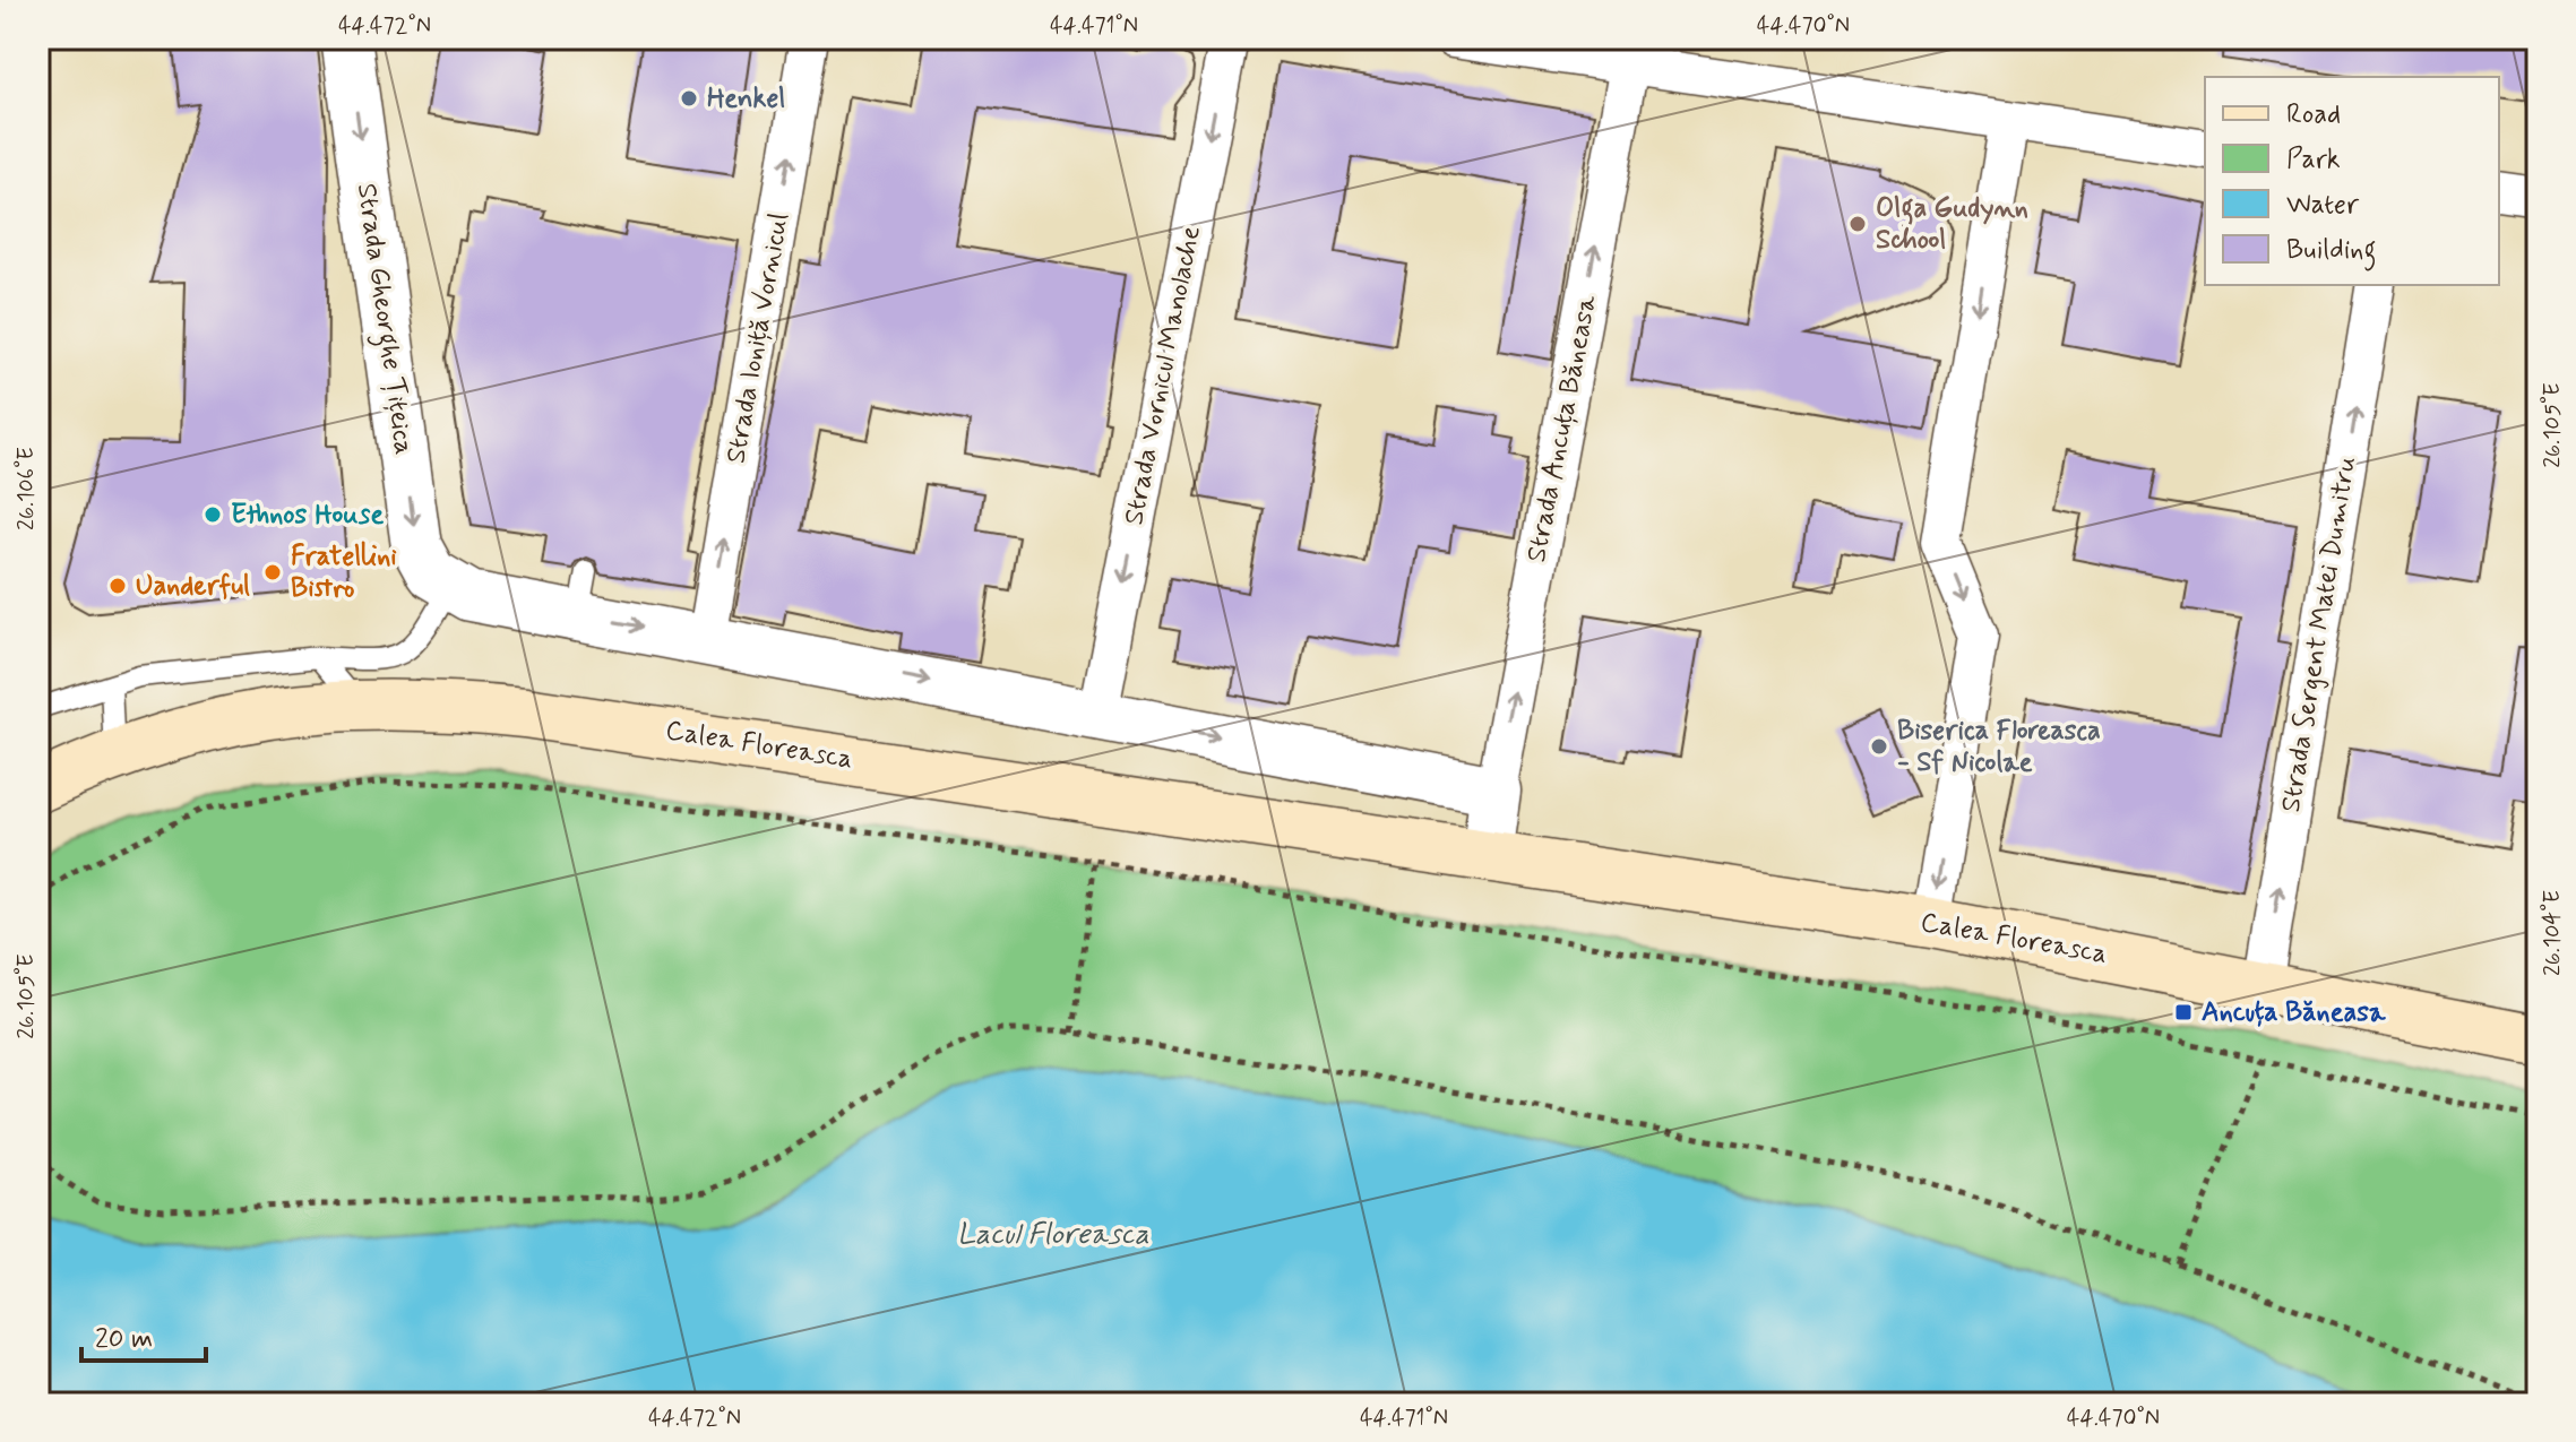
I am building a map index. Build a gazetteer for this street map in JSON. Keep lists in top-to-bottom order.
{
  "streets": {
    "main road": ["Calea Floreasca"],
    "street": [
      "Strada Gheorghe Țițeica",
      "Strada Ioniță Vornicul",
      "Strada Vornicul Manolache",
      "Strada Ancuța Băneasa",
      "Strada Sergent Matei Dumitru"
    ]
  },
  "crossings": [
    ["Strada Sergent Matei Dumitru", "Calea Floreasca"]
  ],
  "one_way": [
    "Strada Gheorghe Țițeica",
    "Strada Ioniță Vornicul",
    "Strada Vornicul Manolache",
    "Strada Ancuța Băneasa"
  ],
  "water": ["Lacul Floreasca"],
  "places": {
    "other": [
      "Henkel",
      "Olga Gudynn School",
      "Ethnos House",
      "Fratellini Bistro",
      "Uanderful",
      "Biserica Floreasca - Sf Nicolae"
    ],
    "transit": ["Ancuța Băneasa"]
  },
  "legend": [
    "Road",
    "Park",
    "Water",
    "Building"
  ],
  "scale_bar": "20 m",
  "coordinates": [
    "44.472°N",
    "44.471°N",
    "44.470°N",
    "26.105°E",
    "26.106°E",
    "26.104°E"
  ]
}
